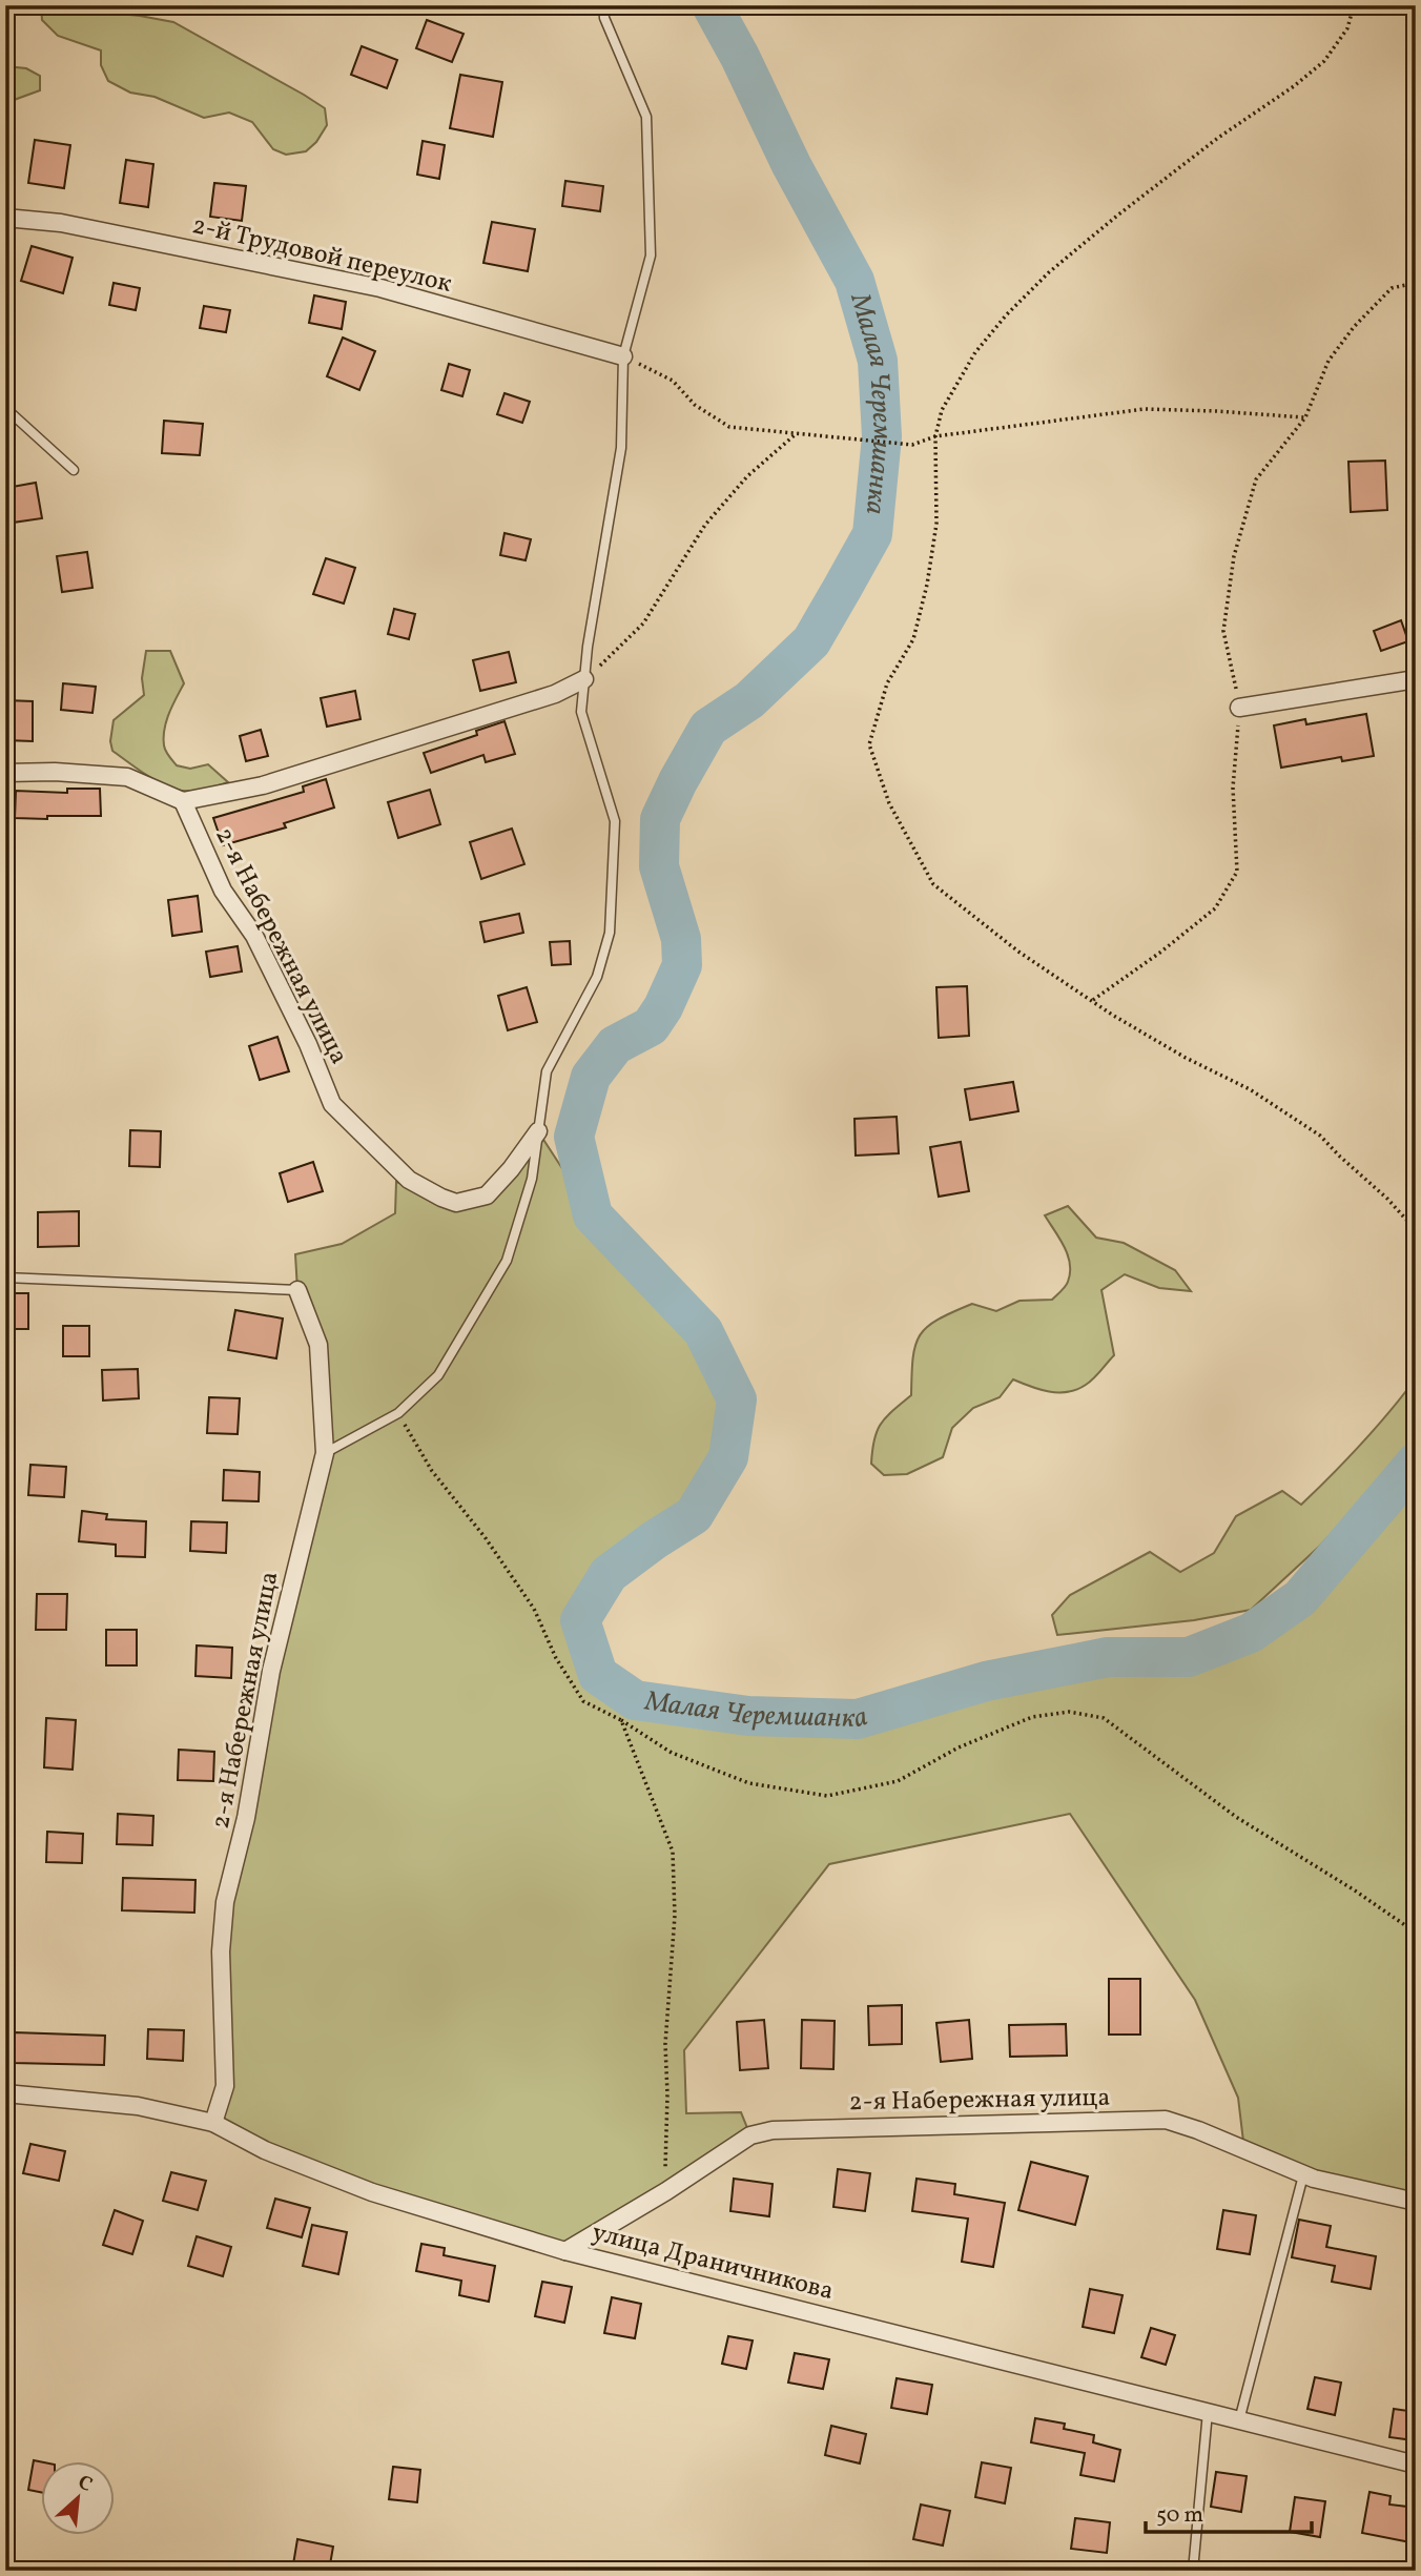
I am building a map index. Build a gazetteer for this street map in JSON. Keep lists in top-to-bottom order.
{
  "streets": {
    "street": ["2-й Трудовой переулок", "2-я Набережная улица", "улица Драничникова"]
  },
  "crossings": [
    ["2-я Набережная улица", "улица Драничникова"]
  ],
  "water": ["Малая Черемшанка"],
  "scale_bar": "50 m",
  "north": "top right"
}
